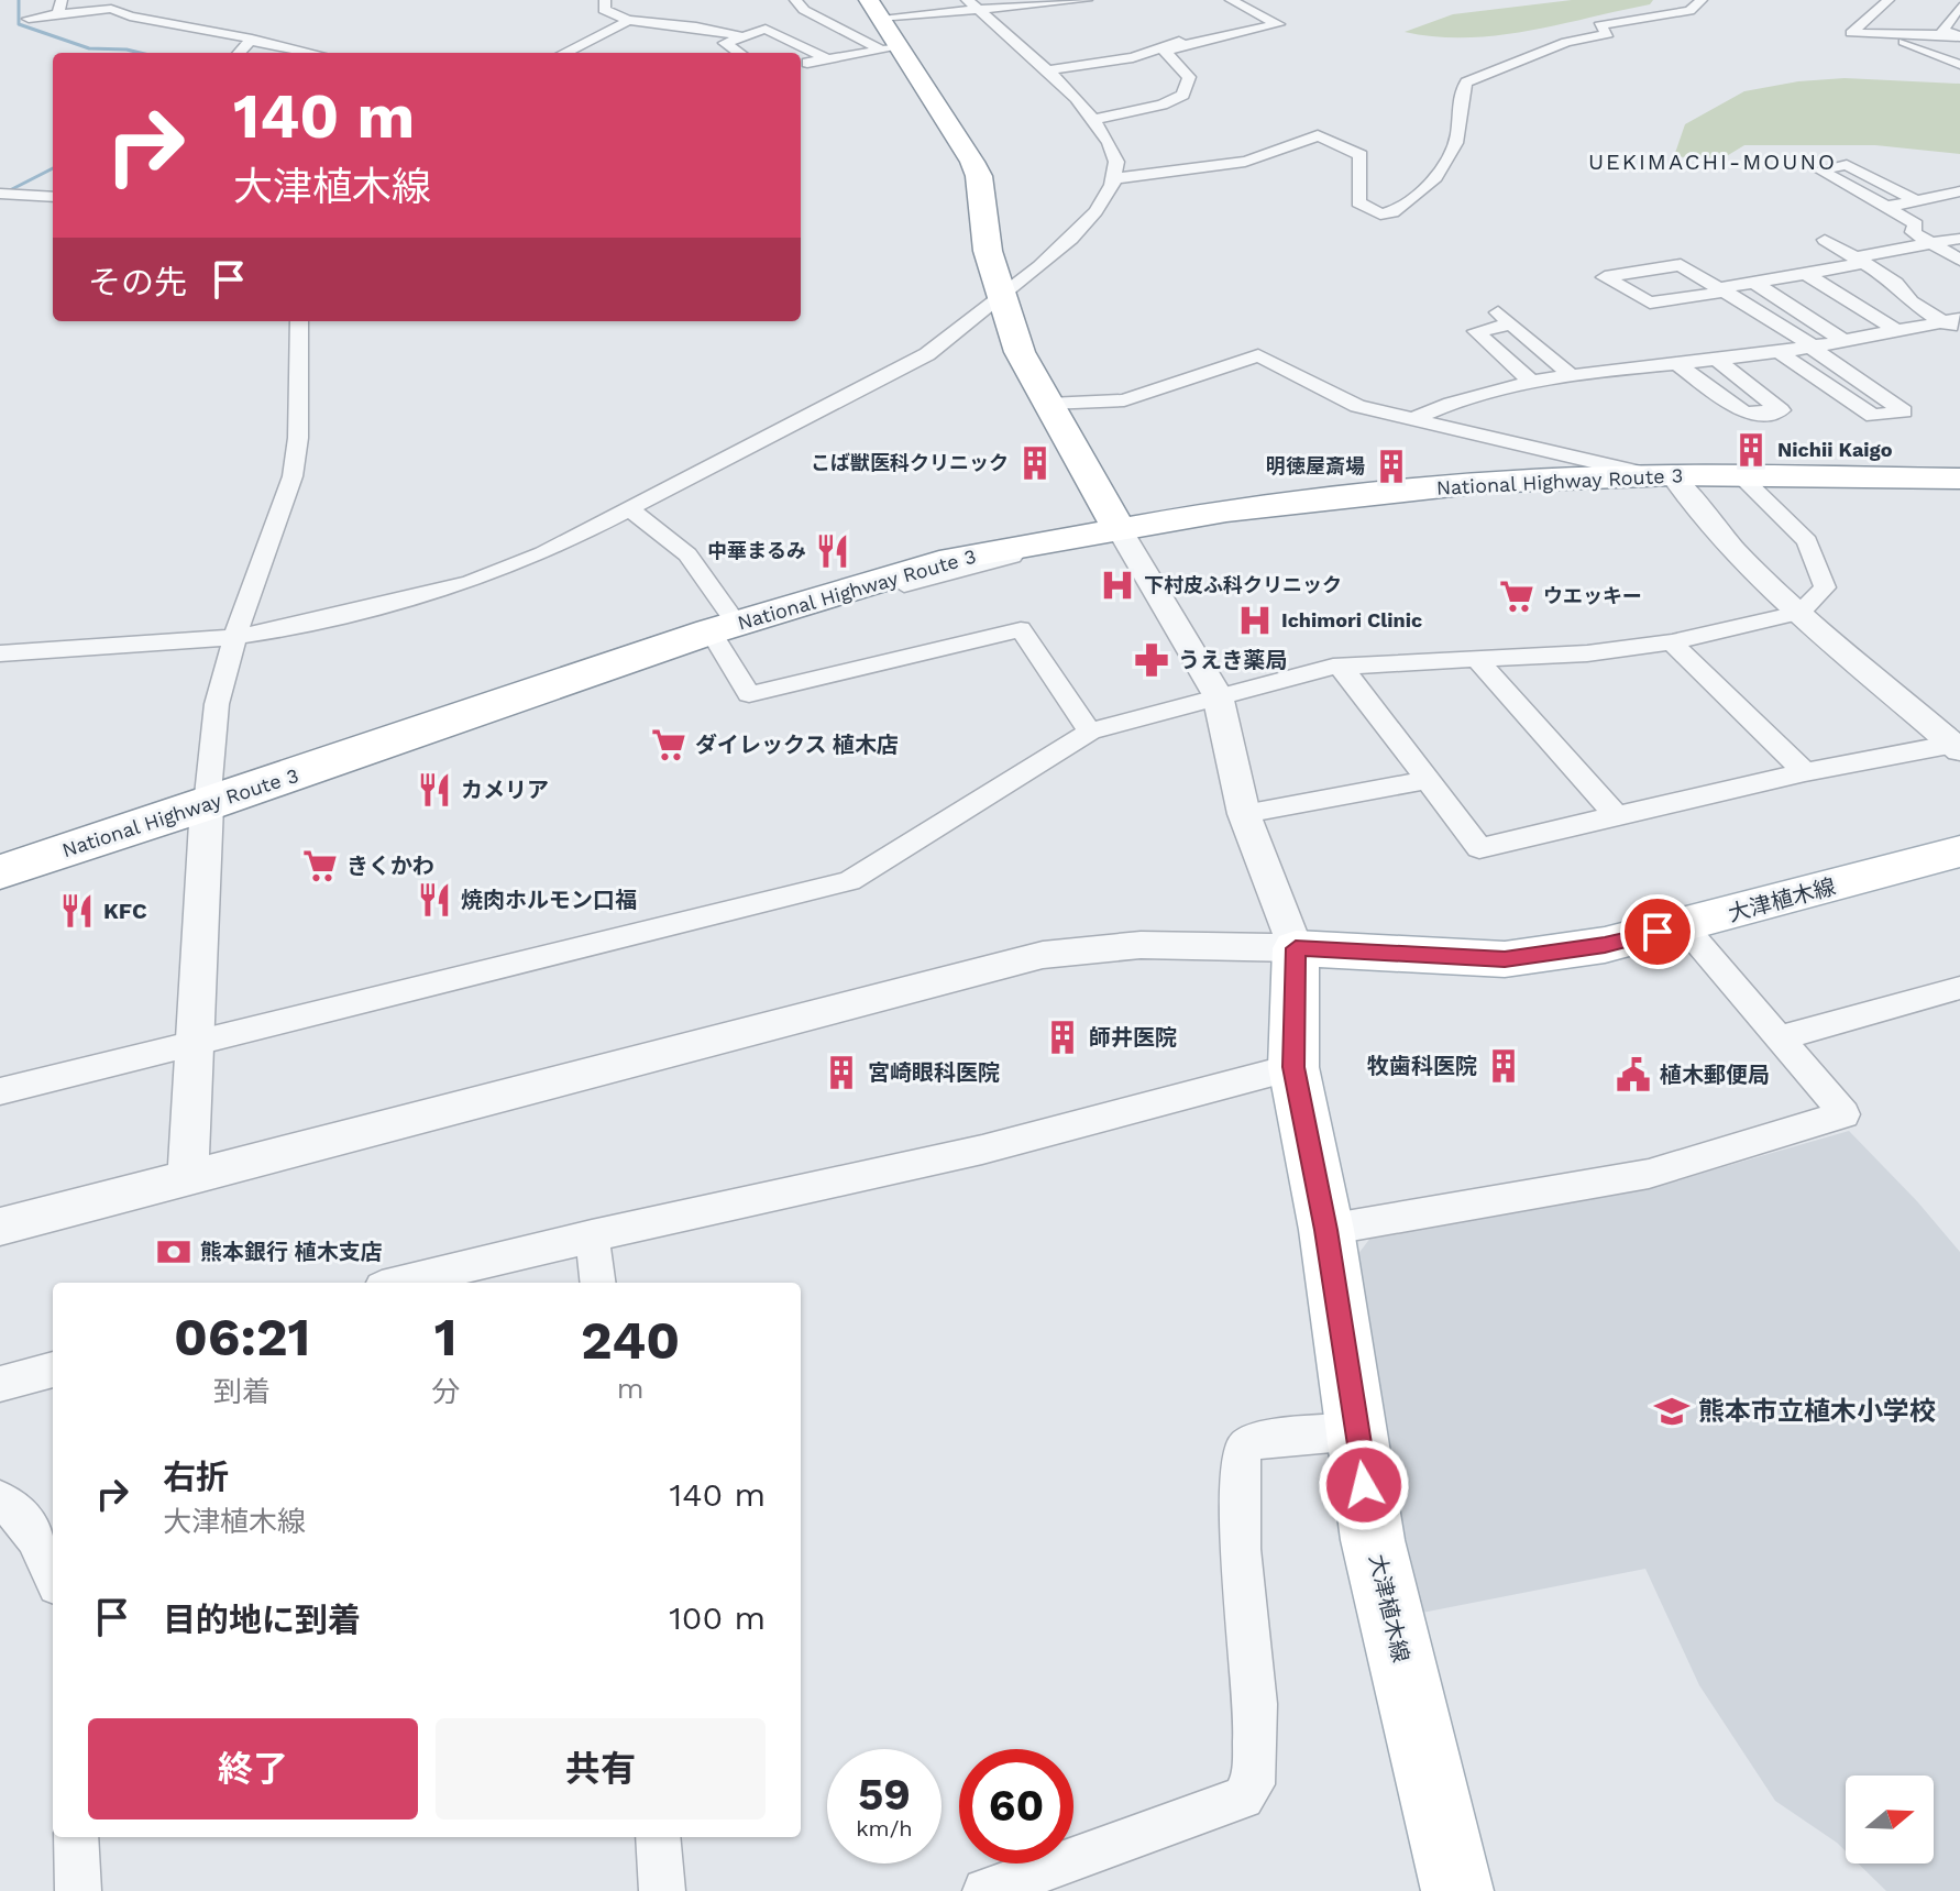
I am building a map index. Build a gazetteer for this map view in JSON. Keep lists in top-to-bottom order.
{
  "streets": {
    "highway": ["National Highway Route 3"],
    "main road": ["大津植木線"]
  },
  "districts": ["UEKIMACHI-MOUNO"],
  "places": {
    "building": [
      "Nichii Kaigo",
      "こば獣医科クリニック",
      "明徳屋斎場",
      "師井医院",
      "牧歯科医院",
      "宮崎眼科医院"
    ],
    "restaurant": [
      "中華まるみ",
      "カメリア",
      "焼肉ホルモン口福",
      "KFC"
    ],
    "hospital": ["下村皮ふ科クリニック", "Ichimori Clinic"],
    "supermarket": ["ウエッキー", "ダイレックス 植木店", "きくかわ"],
    "pharmacy": ["うえき薬局"],
    "public building": ["植木郵便局"],
    "bank": ["熊本銀行 植木支店"],
    "school or university": ["熊本市立植木小学校"]
  },
  "north": "right",
  "page": {
    "turn": ["140 m", "大津植木線"],
    "then": "その先",
    "eta": [
      "06:21",
      "到着",
      "1",
      "分",
      "240",
      "m"
    ],
    "list": [
      {
        "name": "右折",
        "note": "大津植木線",
        "value": "140 m"
      },
      {
        "name": "目的地に到着",
        "value": "100 m"
      }
    ],
    "buttons": ["終了", "共有"],
    "speed": "59 km/h",
    "limit": "60"
  }
}
